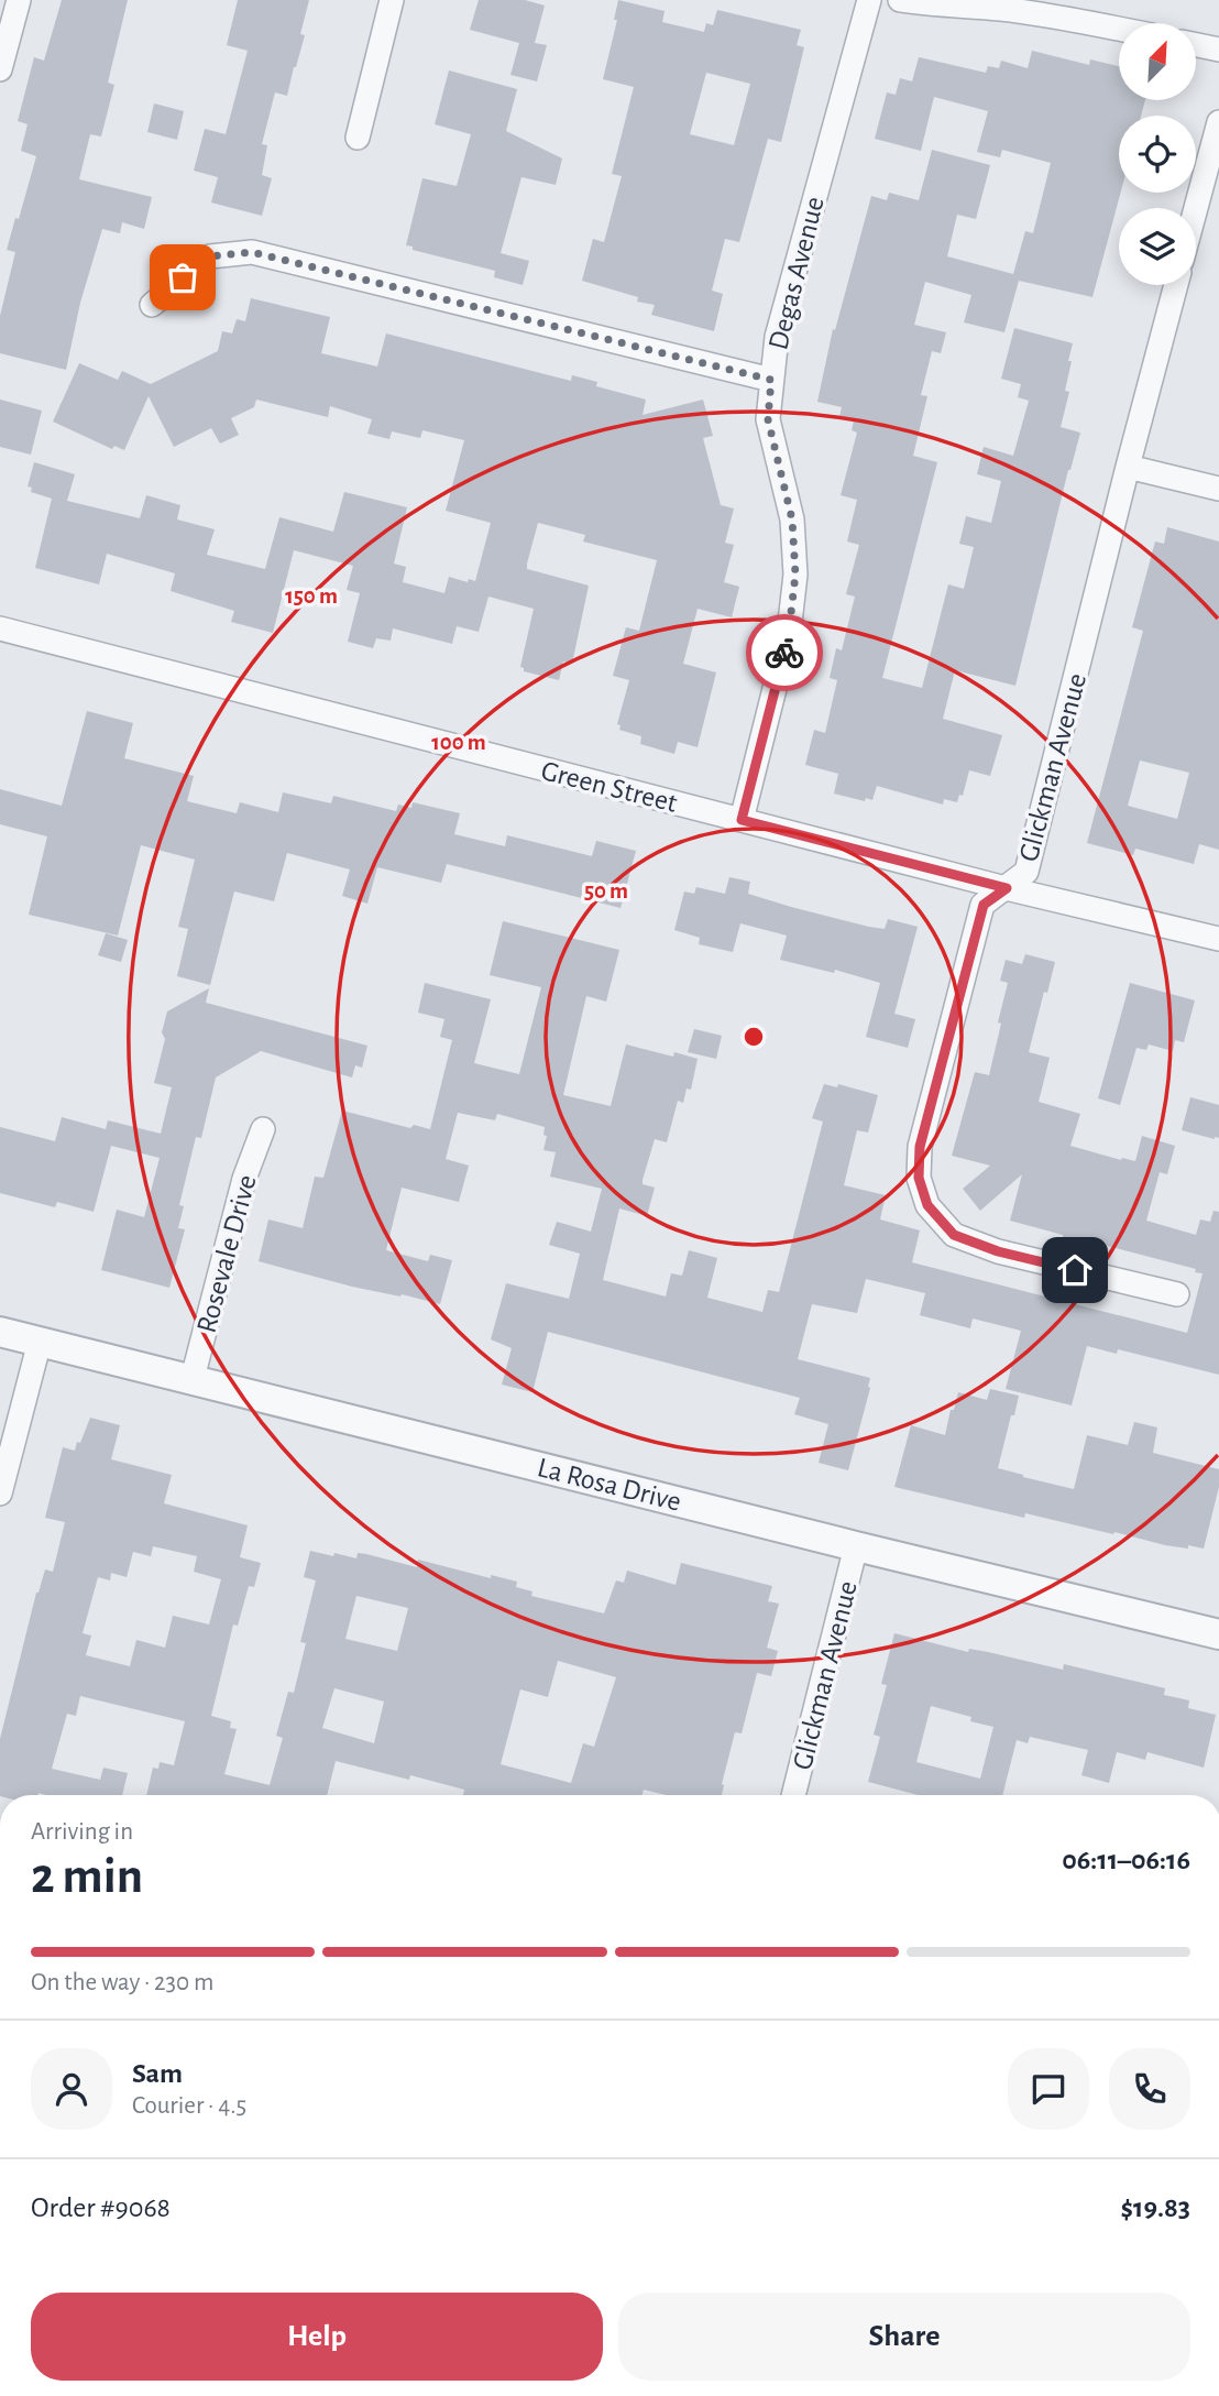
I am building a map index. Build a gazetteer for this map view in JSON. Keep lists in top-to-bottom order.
{
  "streets": {
    "street": [
      "Degas Avenue",
      "Glickman Avenue",
      "Green Street",
      "Rosevale Drive",
      "La Rosa Drive"
    ]
  },
  "crossings": [
    ["Degas Avenue", "Green Street"],
    ["Glickman Avenue", "Green Street"],
    ["Glickman Avenue", "La Rosa Drive"],
    ["Rosevale Drive", "La Rosa Drive"]
  ],
  "north": "top right",
  "page": {
    "heading": ["2 min", "Arriving in", "06:11–06:16"],
    "panel": [
      "Sam",
      "Courier · 4.5",
      "Order #9068",
      "$19.83"
    ],
    "bar": "On the way · 230 m",
    "buttons": ["Help", "Share"]
  },
  "rings": ["150 m", "100 m", "50 m"]
}
